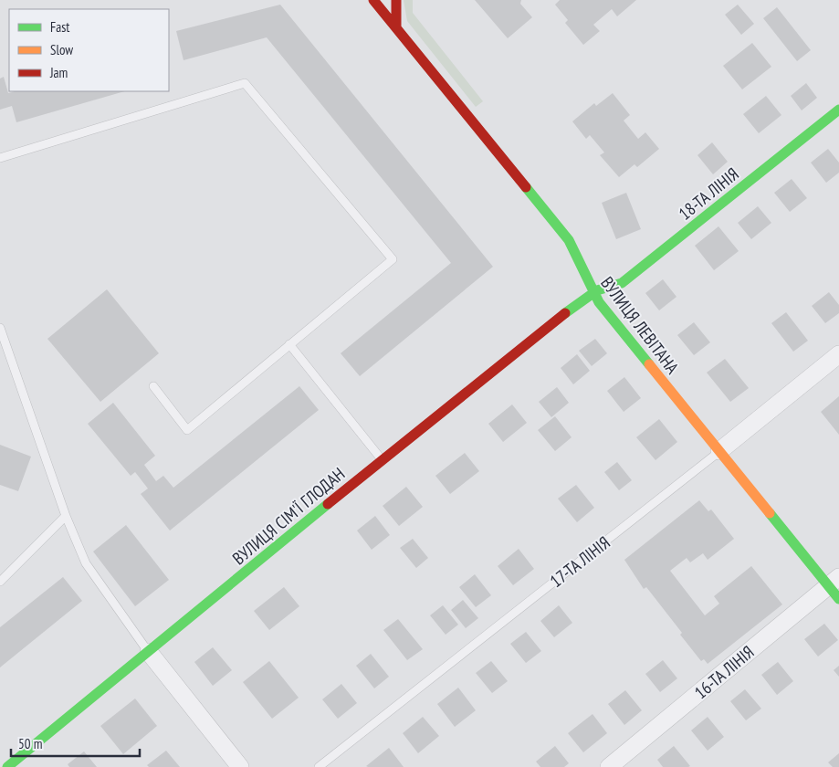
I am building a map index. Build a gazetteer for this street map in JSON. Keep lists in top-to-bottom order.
{
  "streets": {
    "street": [
      "18-ТА ЛІНІЯ",
      "ВУЛИЦЯ ЛЕВІТАНА",
      "ВУЛИЦЯ СІМ'Ї ГЛОДАН",
      "17-ТА ЛІНІЯ",
      "16-ТА ЛІНІЯ"
    ]
  },
  "crossings": [
    ["18-ТА ЛІНІЯ", "ВУЛИЦЯ ЛЕВІТАНА"],
    ["18-ТА ЛІНІЯ", "ВУЛИЦЯ СІМ'Ї ГЛОДАН"],
    ["ВУЛИЦЯ ЛЕВІТАНА", "ВУЛИЦЯ СІМ'Ї ГЛОДАН"],
    ["ВУЛИЦЯ ЛЕВІТАНА", "17-ТА ЛІНІЯ"],
    ["ВУЛИЦЯ ЛЕВІТАНА", "16-ТА ЛІНІЯ"]
  ],
  "legend": ["Fast", "Slow", "Jam"],
  "scale_bar": "50 m"
}
